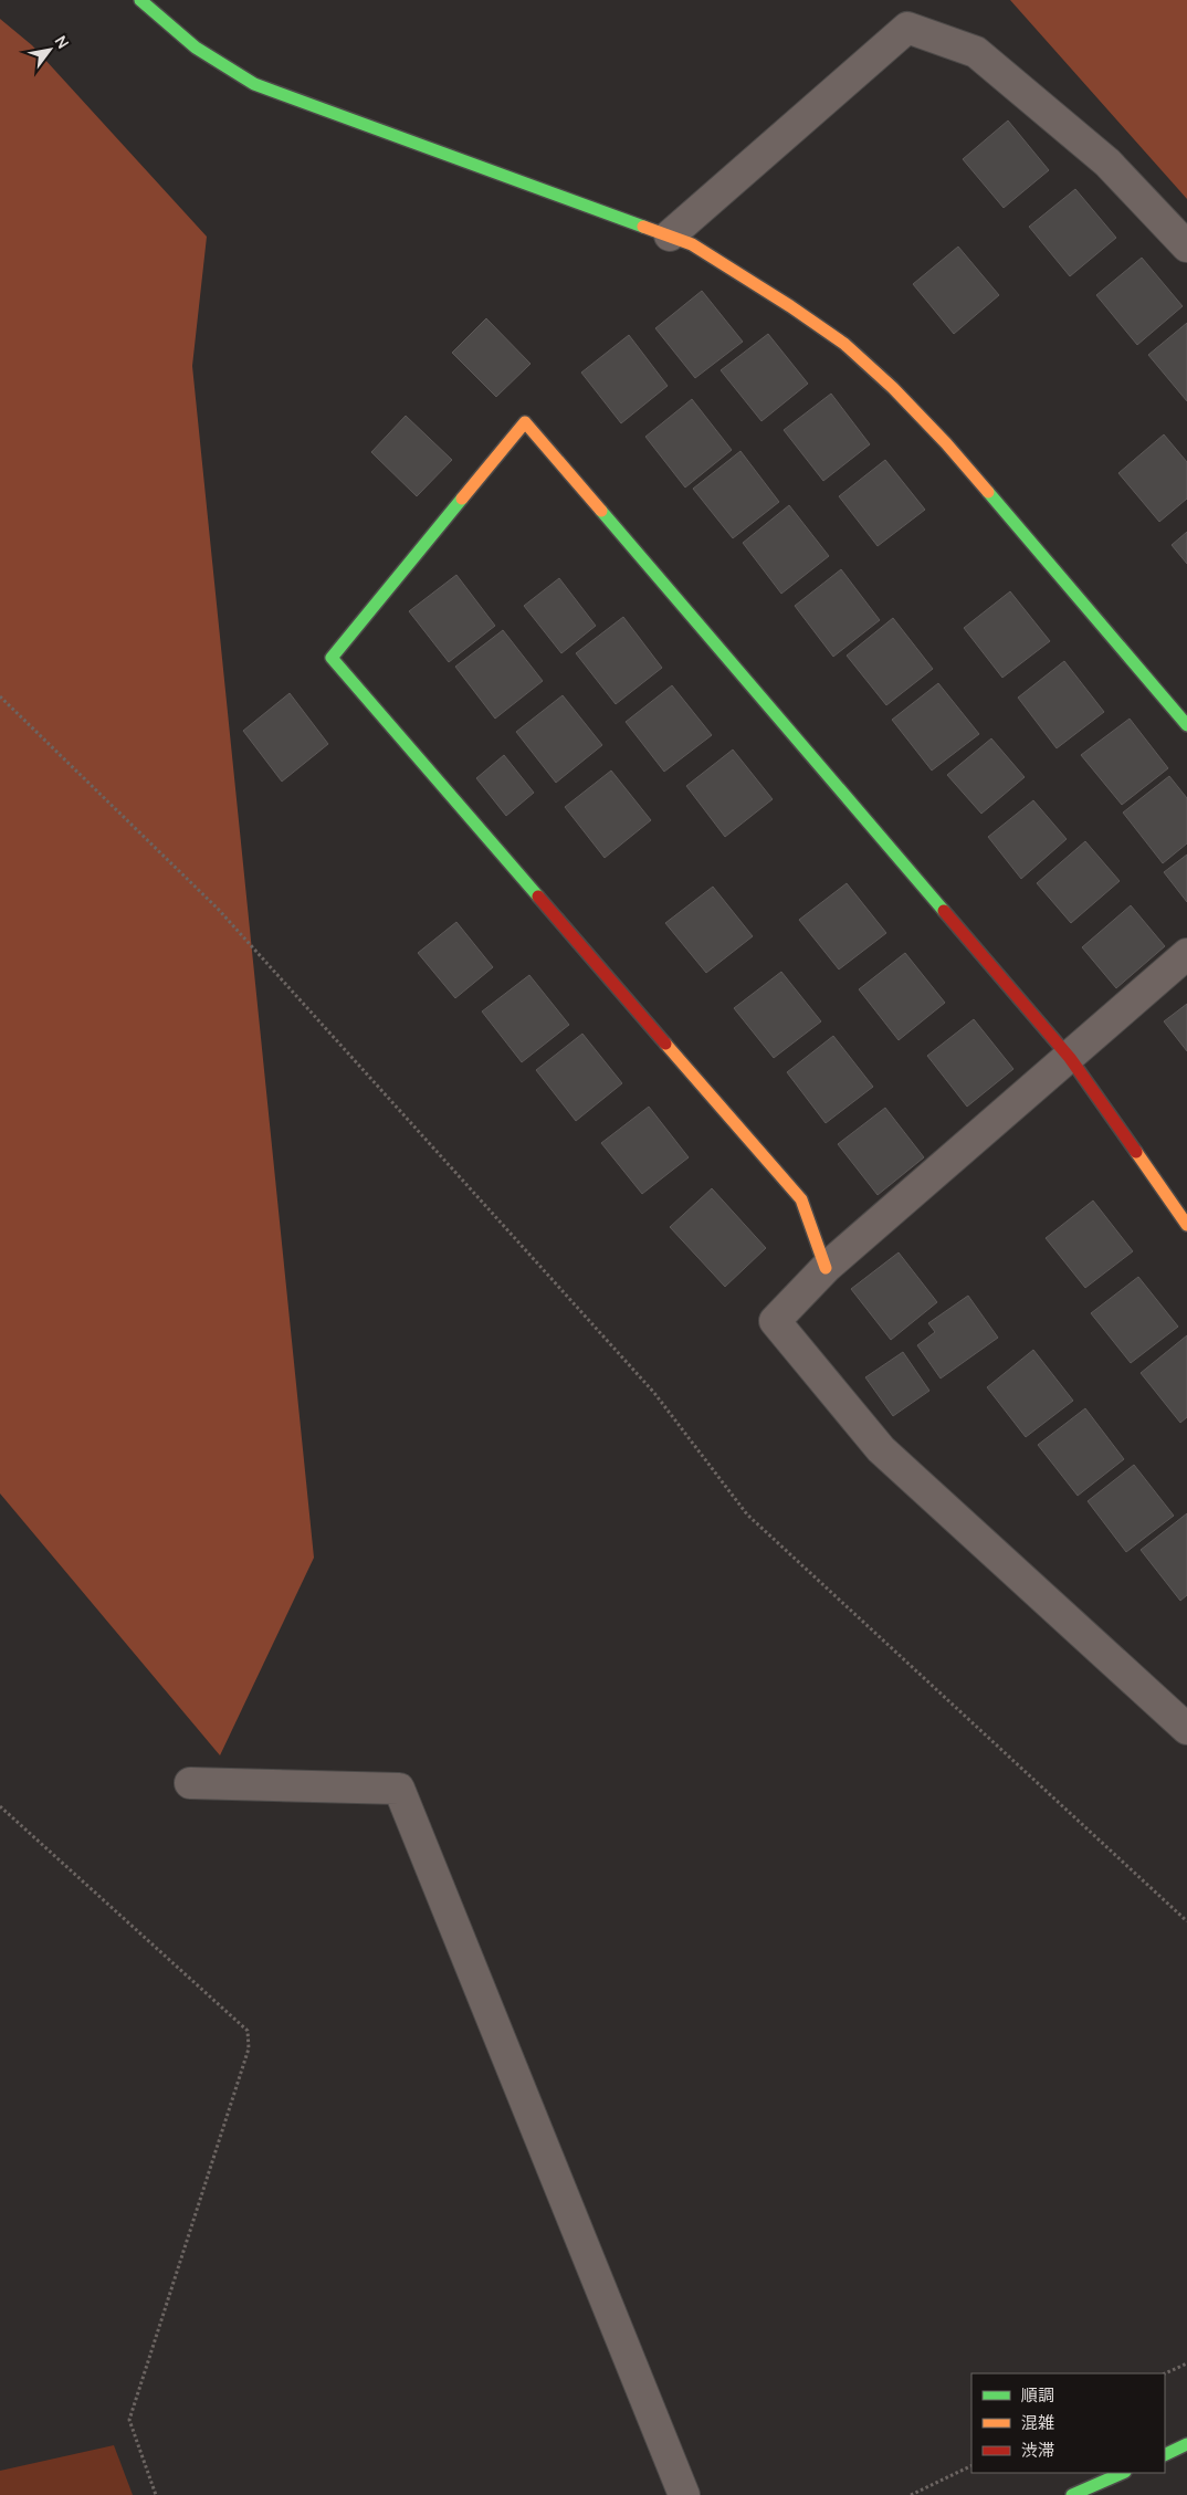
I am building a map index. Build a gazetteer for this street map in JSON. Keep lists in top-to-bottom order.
{
  "legend": ["順調", "混雑", "渋滞"],
  "north": "top right"
}
